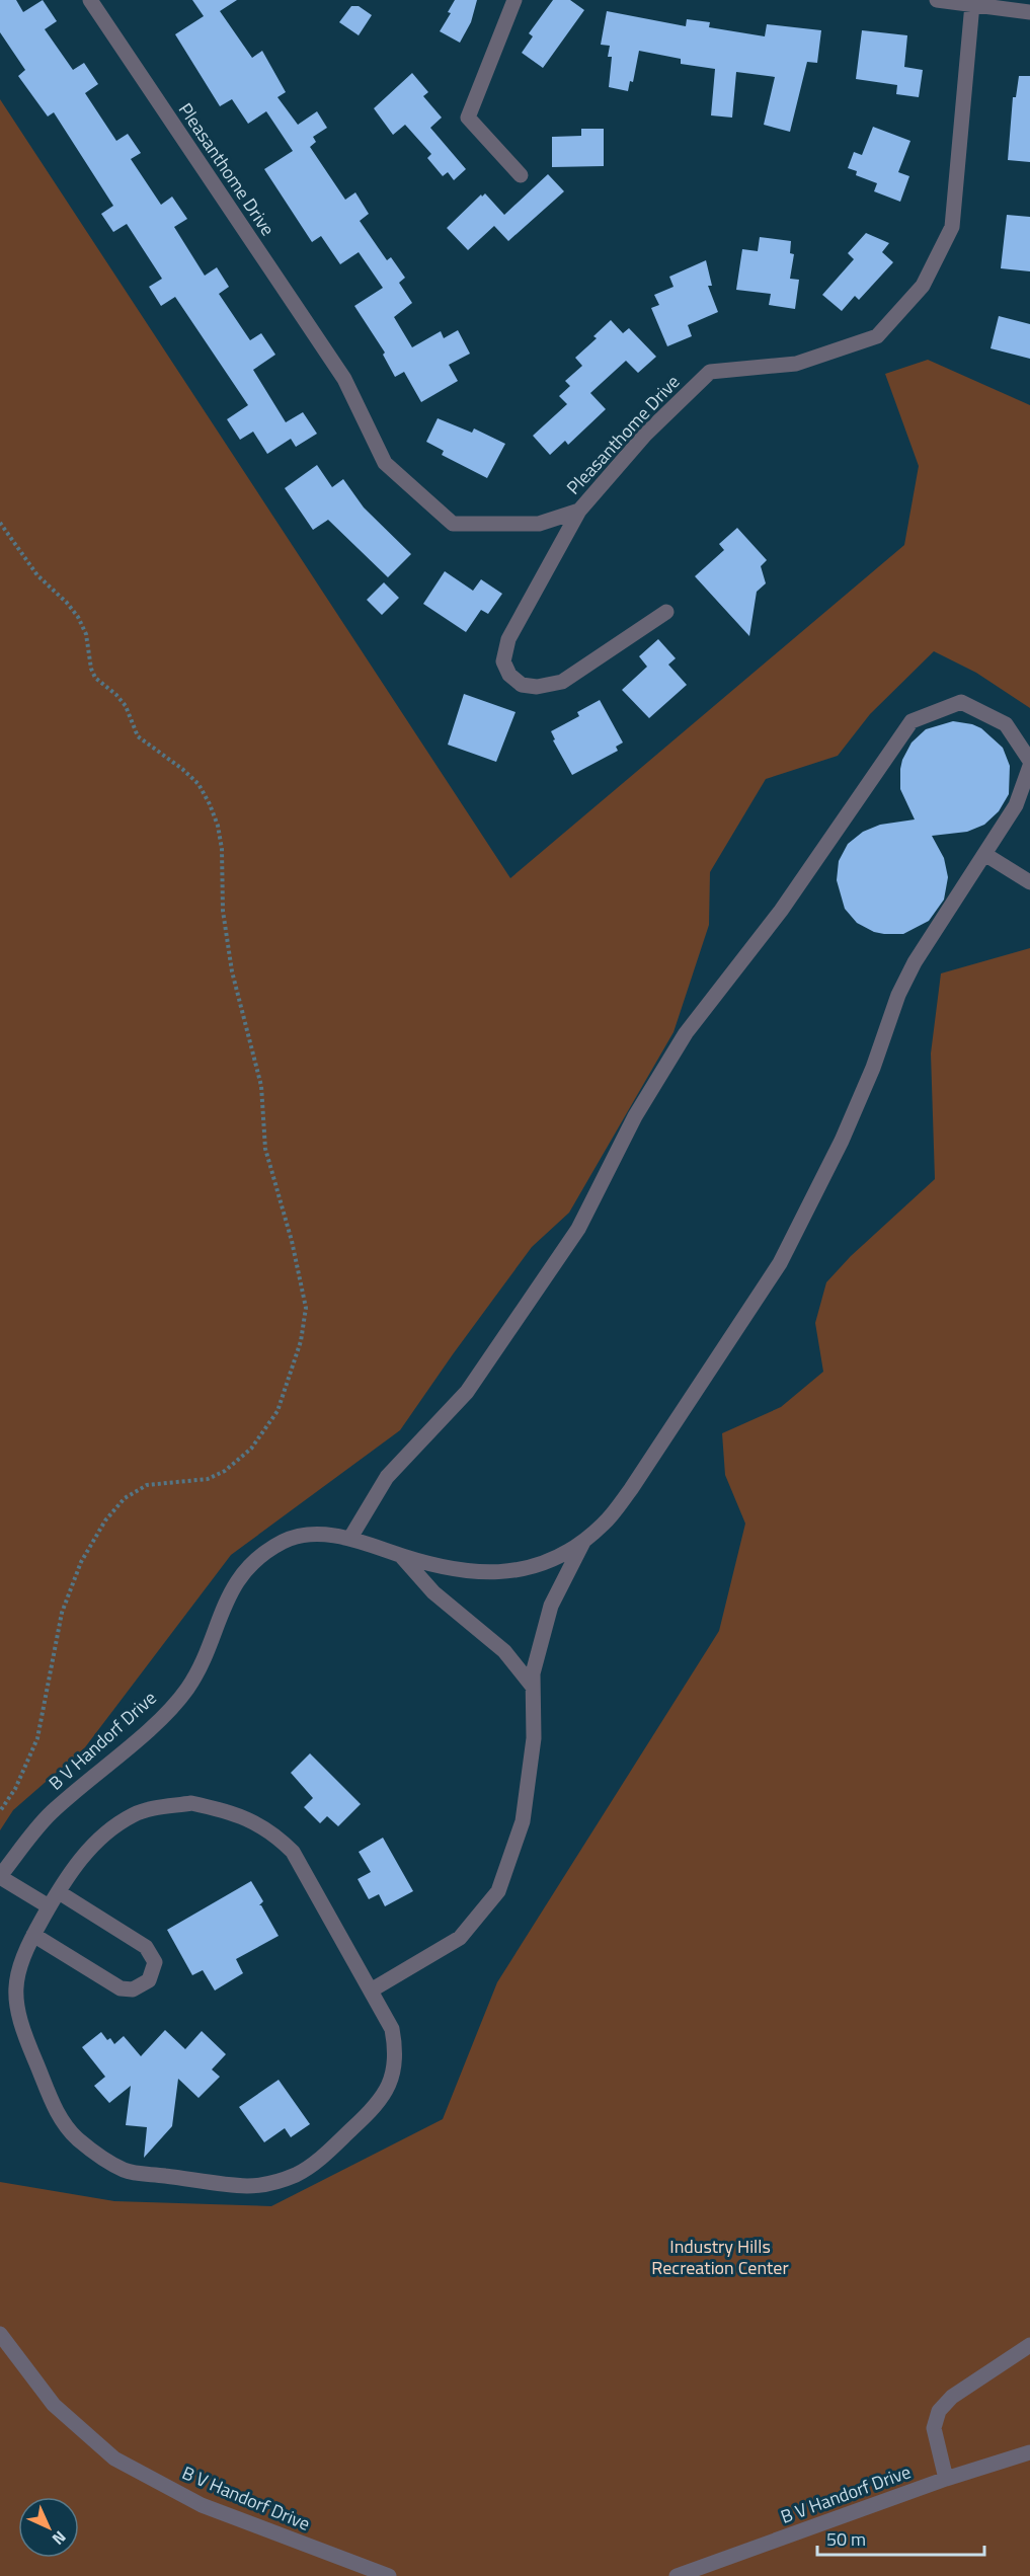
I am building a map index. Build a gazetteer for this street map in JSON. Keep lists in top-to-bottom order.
{
  "streets": {
    "street": ["Pleasanthome Drive", "B V Handorf Drive"]
  },
  "parks": ["Industry Hills Recreation Center"],
  "scale_bar": "50 m",
  "north": "bottom right"
}
